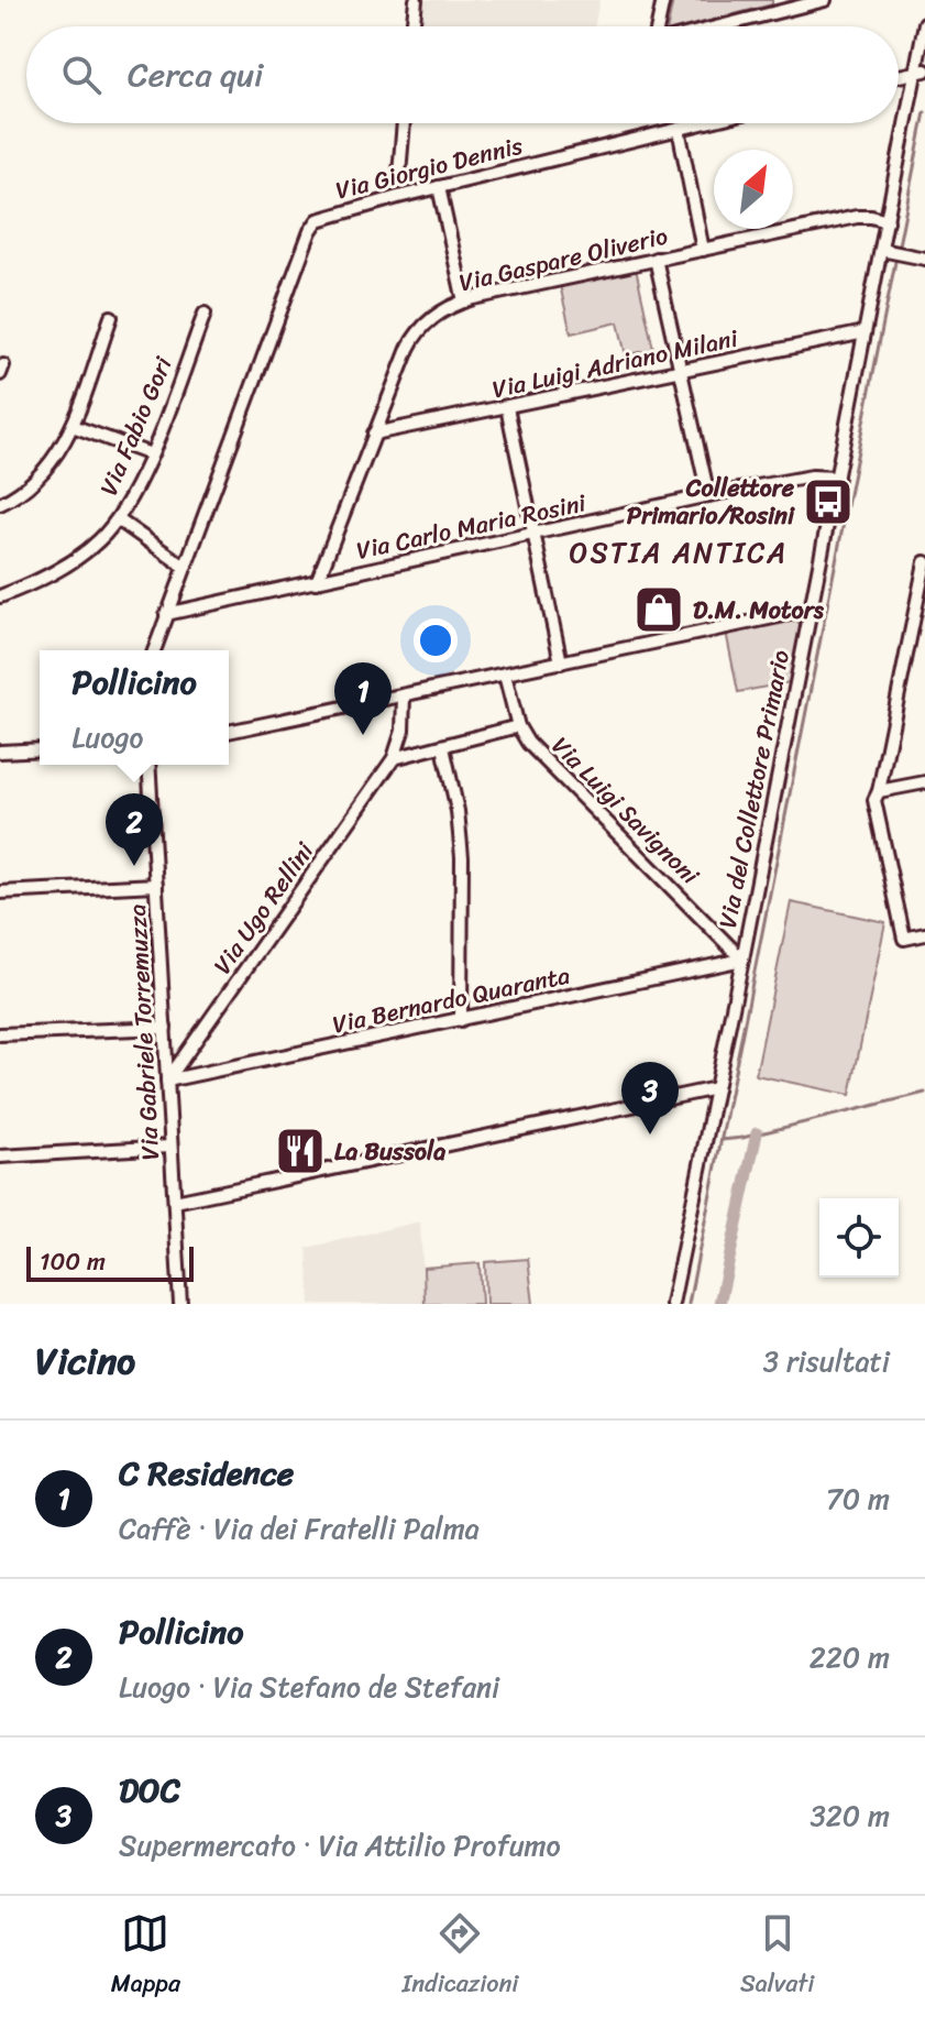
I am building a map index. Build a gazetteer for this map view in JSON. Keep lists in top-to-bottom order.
{
  "streets": {
    "street": [
      "Via Giorgio Dennis",
      "Via Gaspare Oliverio",
      "Via Luigi Adriano Milani",
      "Via Fabio Gori",
      "Via Carlo Maria Rosini",
      "Via del Collettore Primario",
      "Via Luigi Savignoni",
      "Via Ugo Rellini",
      "Via Bernardo Quaranta",
      "Via Gabriele Torremuzza"
    ]
  },
  "crossings": [
    ["Via Gaspare Oliverio", "Via Luigi Adriano Milani"],
    ["Via Gaspare Oliverio", "Via Carlo Maria Rosini"],
    ["Via Gaspare Oliverio", "Via del Collettore Primario"],
    ["Via Luigi Adriano Milani", "Via del Collettore Primario"],
    ["Via Carlo Maria Rosini", "Via del Collettore Primario"],
    ["Via del Collettore Primario", "Via Luigi Savignoni"],
    ["Via del Collettore Primario", "Via Bernardo Quaranta"],
    ["Via Luigi Savignoni", "Via Bernardo Quaranta"],
    ["Via Ugo Rellini", "Via Bernardo Quaranta"],
    ["Via Ugo Rellini", "Via Gabriele Torremuzza"],
    ["Via Bernardo Quaranta", "Via Gabriele Torremuzza"]
  ],
  "districts": ["OSTIA ANTICA"],
  "places": {
    "bus stop": ["Collettore Primario/Rosini"],
    "shop": ["D.M. Motors"],
    "restaurant": ["La Bussola"]
  },
  "scale_bar": "100 m",
  "north": "top right",
  "page": {
    "search": "Cerca qui",
    "popup": ["Pollicino", "Luogo"],
    "pins": ["1", "2", "3"],
    "scale": "100 m",
    "heading": ["Vicino", "3 risultati"],
    "list": [
      {
        "mark": "1",
        "name": "C Residence",
        "note": "Caffè · Via dei Fratelli Palma",
        "value": "70 m"
      },
      {
        "mark": "2",
        "name": "Pollicino",
        "note": "Luogo · Via Stefano de Stefani",
        "value": "220 m"
      },
      {
        "mark": "3",
        "name": "DOC",
        "note": "Supermercato · Via Attilio Profumo",
        "value": "320 m"
      }
    ],
    "nav": ["Mappa", "Indicazioni", "Salvati"]
  }
}
